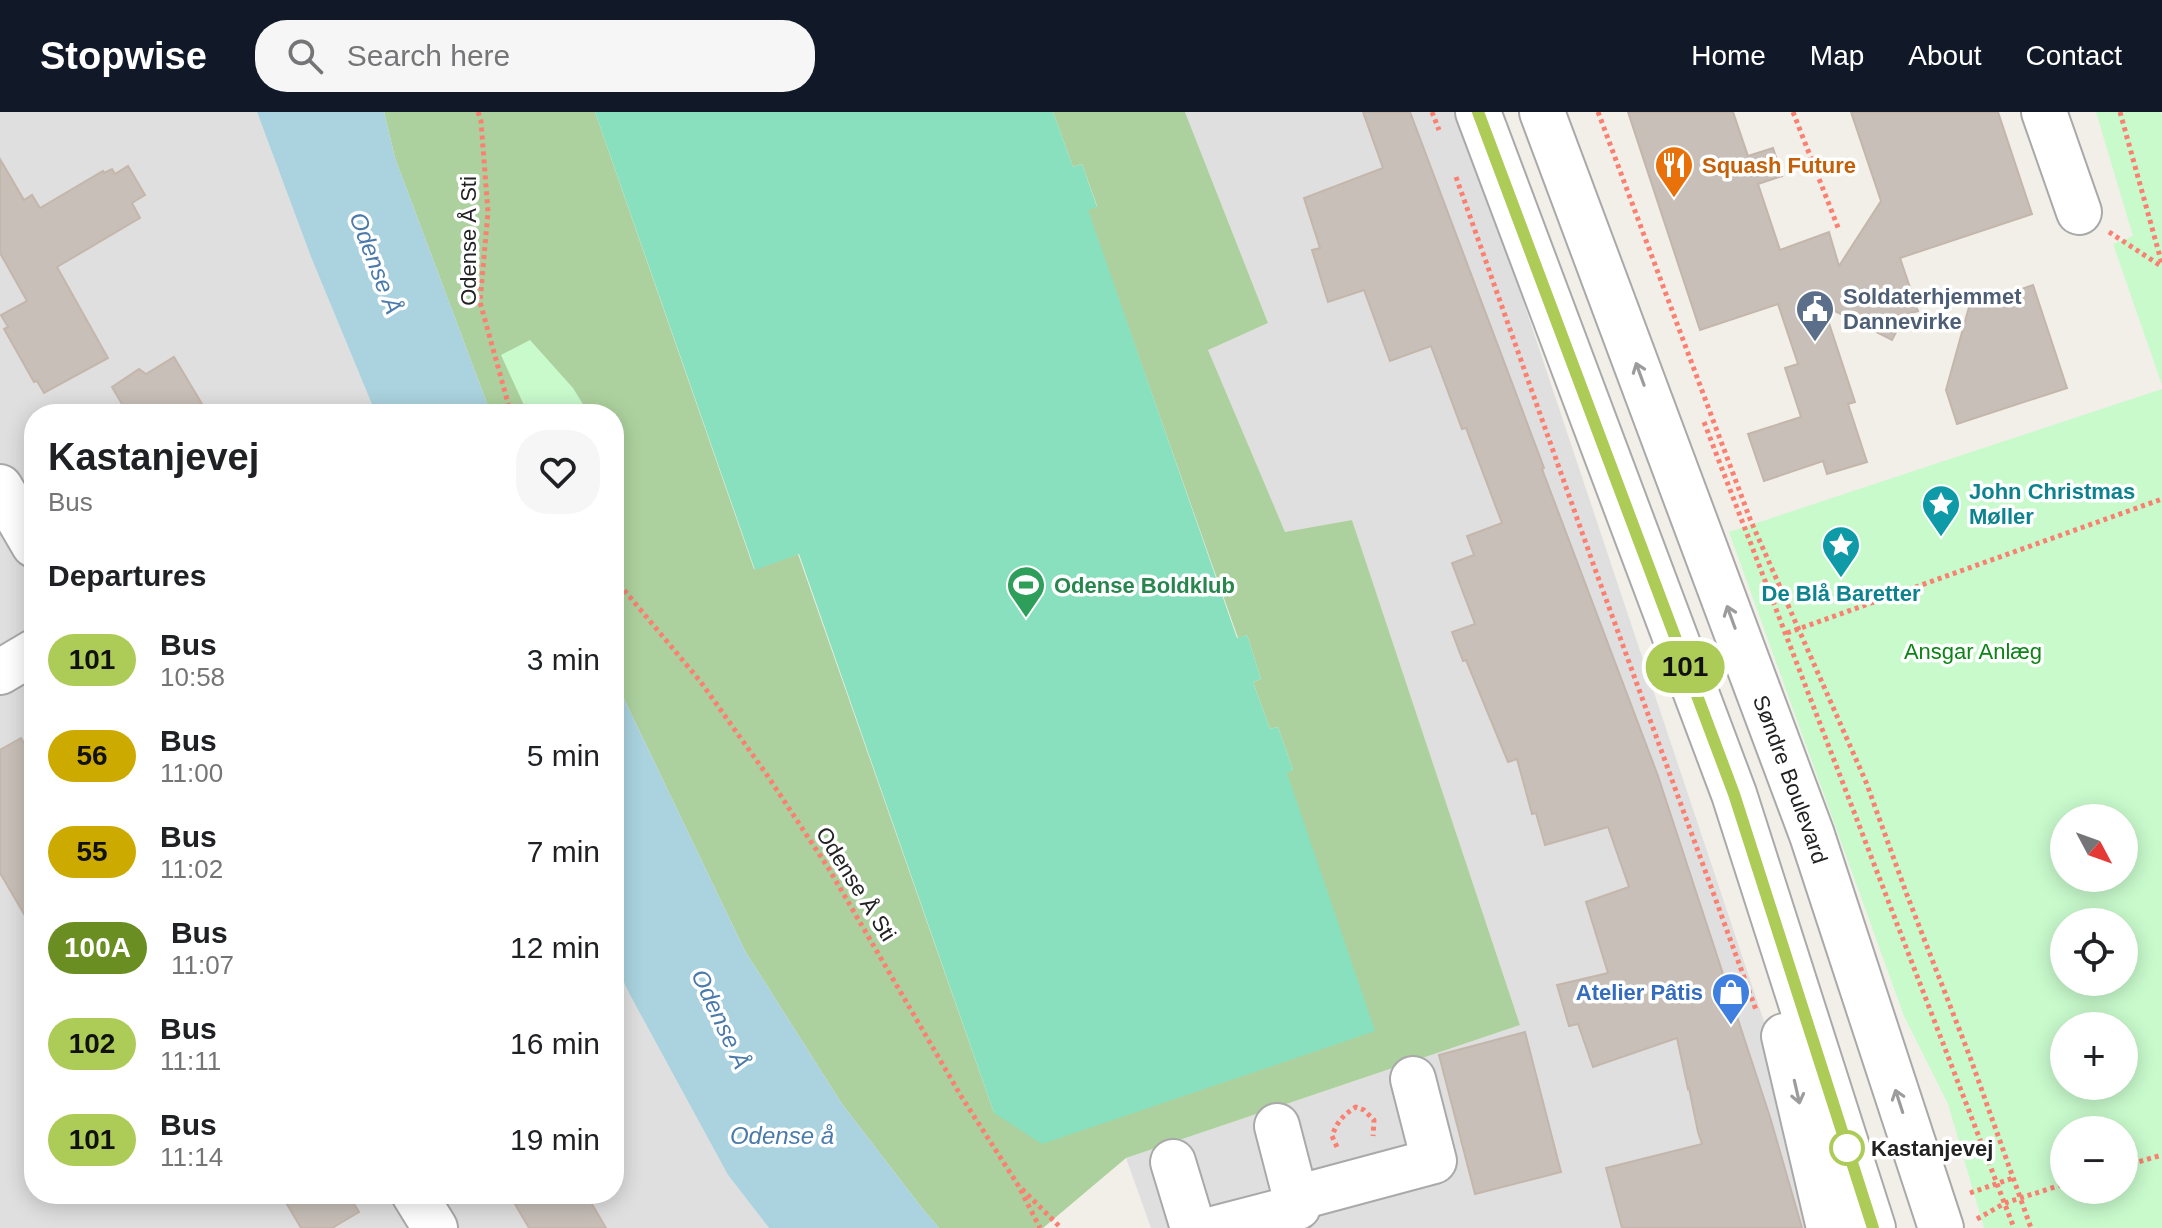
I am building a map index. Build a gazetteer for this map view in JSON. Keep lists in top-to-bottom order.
{
  "streets": {
    "street": ["Søndre Boulevard"],
    "path": ["Odense Å Sti"]
  },
  "water": ["Odense Å", "Odense å"],
  "parks": ["Ansgar Anlæg"],
  "places": {
    "restaurant": ["Squash Future"],
    "public building": ["Soldaterhjemmet Dannevirke"],
    "place": ["John Christmas Møller", "De Blå Baretter"],
    "sports": ["Odense Boldklub"],
    "shop": ["Atelier Pâtis"],
    "other": ["Kastanjevej"]
  },
  "lines": ["bus line 101"],
  "north": "bottom right",
  "page": {
    "header": "Stopwise",
    "search": "Search here",
    "nav": [
      "Home",
      "Map",
      "About",
      "Contact"
    ],
    "on_map": "101",
    "heading": [
      ["Kastanjevej", "Bus"],
      "Departures"
    ],
    "list": [
      {
        "mark": "101",
        "name": "Bus",
        "note": "10:58",
        "value": "3 min"
      },
      {
        "mark": "56",
        "name": "Bus",
        "note": "11:00",
        "value": "5 min"
      },
      {
        "mark": "55",
        "name": "Bus",
        "note": "11:02",
        "value": "7 min"
      },
      {
        "mark": "100A",
        "name": "Bus",
        "note": "11:07",
        "value": "12 min"
      },
      {
        "mark": "102",
        "name": "Bus",
        "note": "11:11",
        "value": "16 min"
      },
      {
        "mark": "101",
        "name": "Bus",
        "note": "11:14",
        "value": "19 min"
      }
    ],
    "map_buttons": ["+", "−"]
  }
}
